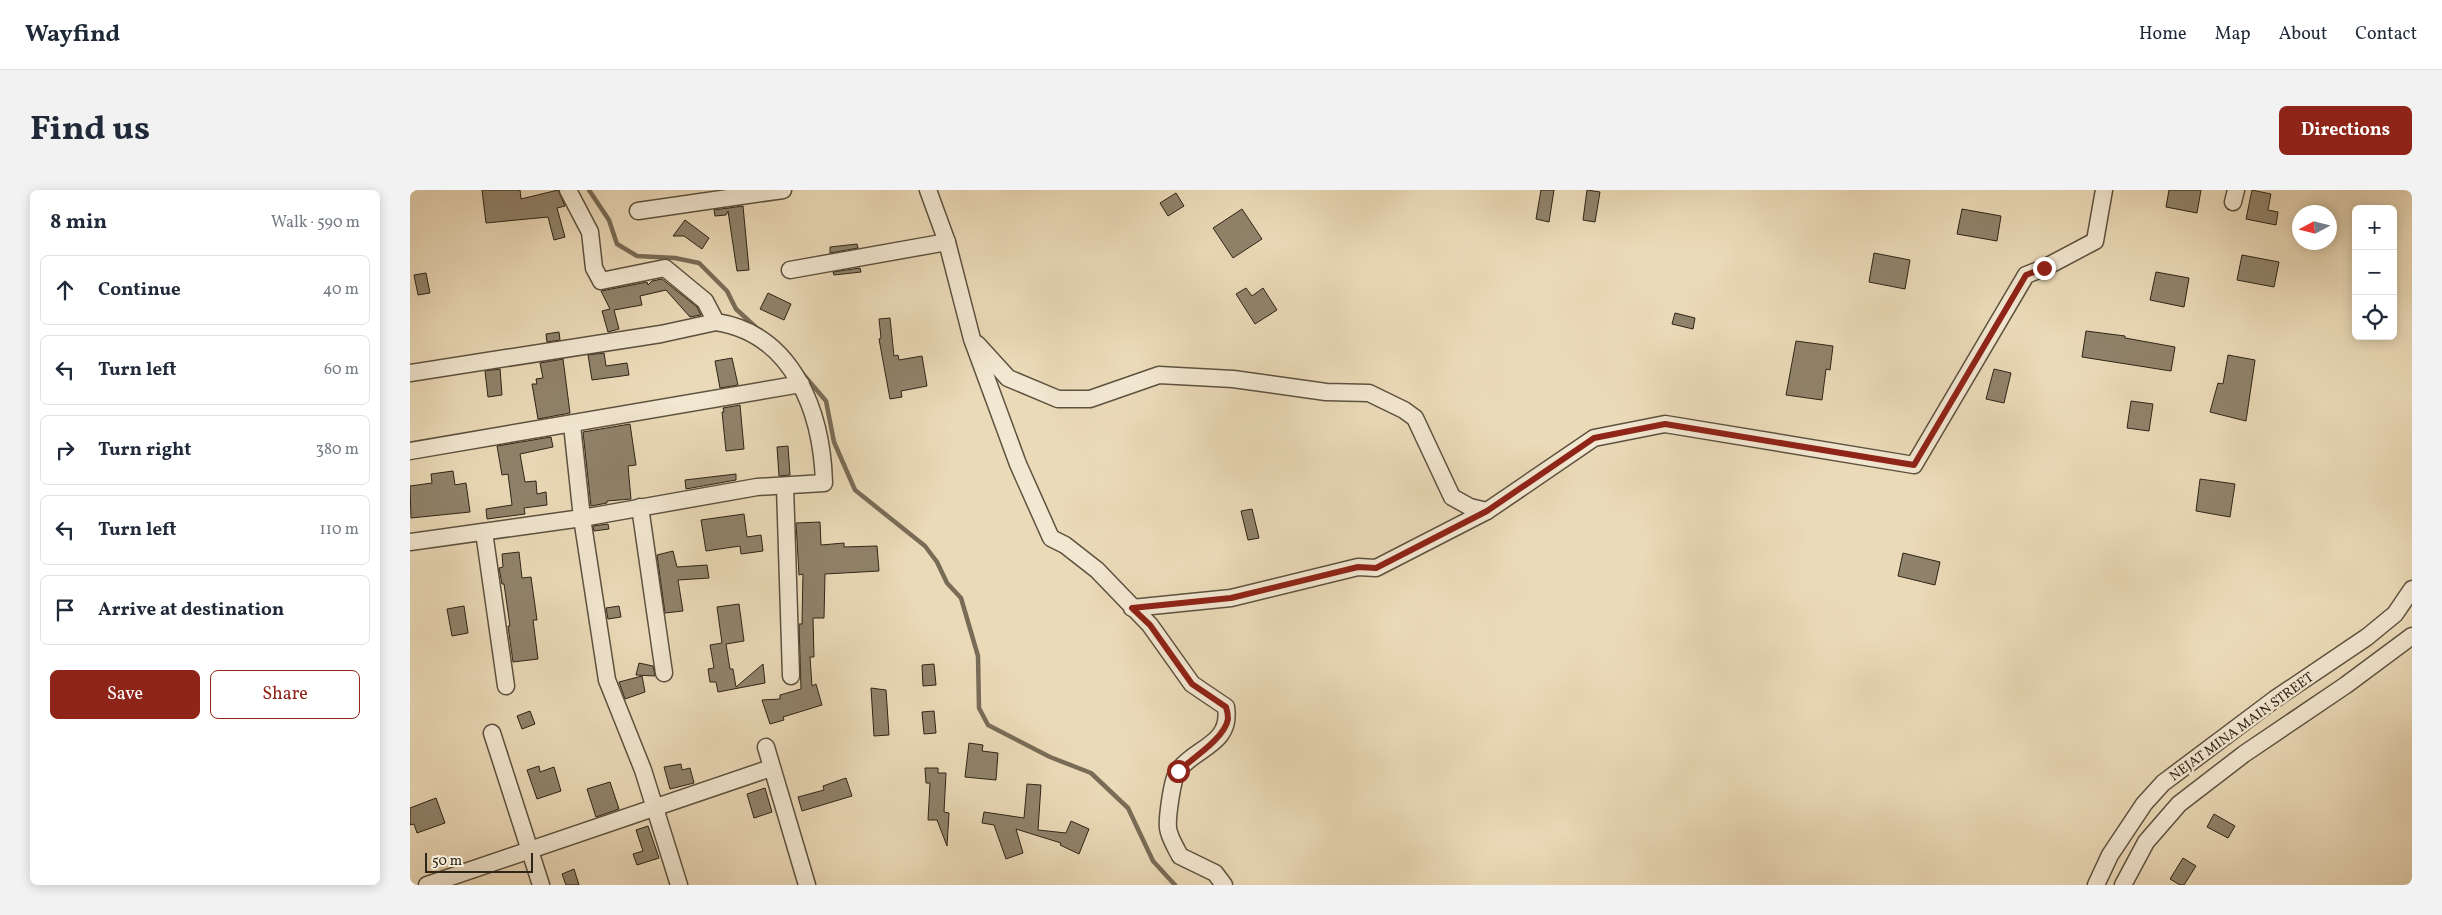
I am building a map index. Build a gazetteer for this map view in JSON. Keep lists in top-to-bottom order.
{
  "streets": {
    "street": ["NEJAT MINA MAIN STREET"]
  },
  "scale_bar": "50 m",
  "north": "left",
  "page": {
    "header": "Wayfind",
    "nav": [
      "Home",
      "Map",
      "About",
      "Contact"
    ],
    "title": "Find us",
    "buttons": [
      "Directions",
      ["Save", "Share"]
    ],
    "heading": ["8 min", "Walk · 590 m"],
    "map_buttons": ["+", "−"],
    "list": [
      ["Continue", "40 m"],
      ["Turn left", "60 m"],
      ["Turn right", "380 m"],
      ["Turn left", "110 m"],
      "Arrive at destination"
    ],
    "scale": "50 m"
  }
}
